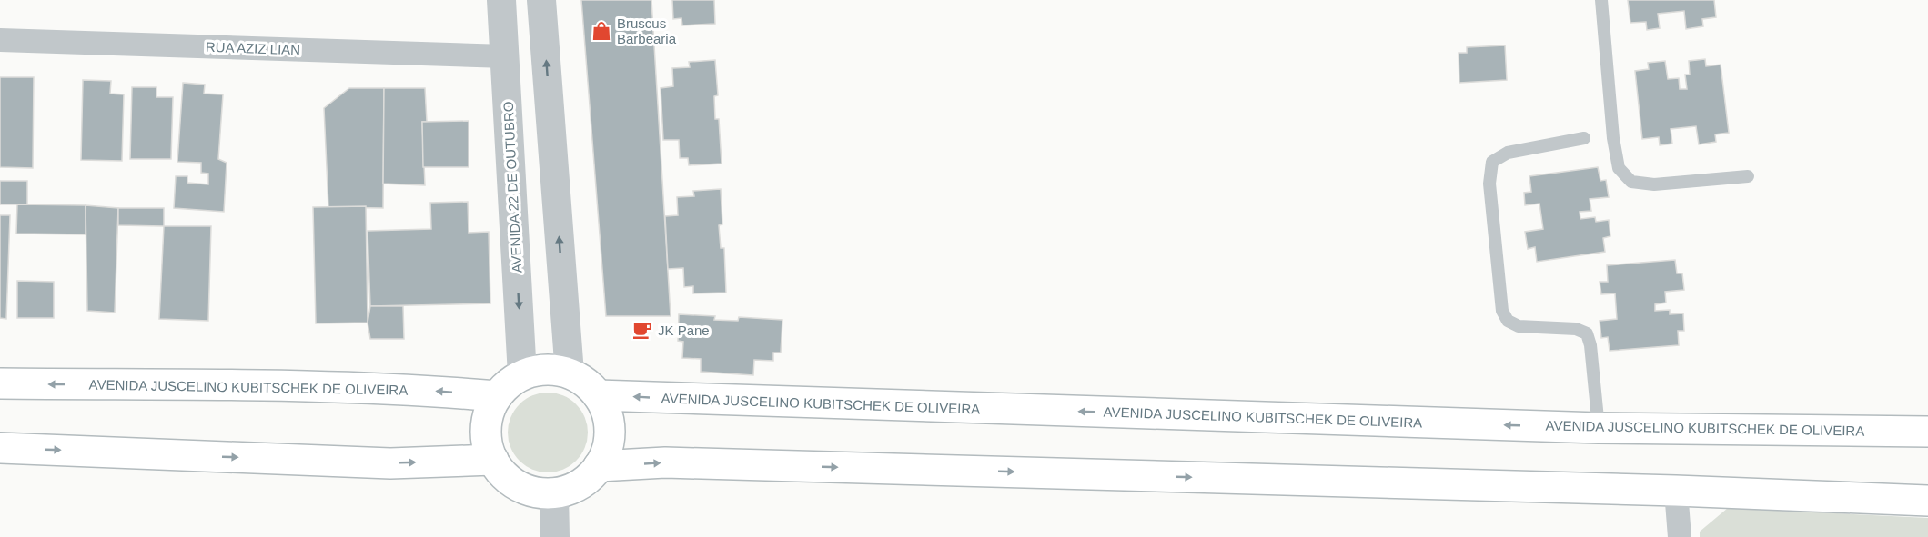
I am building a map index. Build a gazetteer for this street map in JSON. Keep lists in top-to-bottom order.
{
  "streets": {
    "main road": ["AVENIDA JUSCELINO KUBITSCHEK DE OLIVEIRA"],
    "street": ["RUA AZIZ LIAN", "AVENIDA 22 DE OUTUBRO"]
  },
  "crossings": [
    ["RUA AZIZ LIAN", "AVENIDA 22 DE OUTUBRO"],
    ["AVENIDA 22 DE OUTUBRO", "AVENIDA JUSCELINO KUBITSCHEK DE OLIVEIRA"]
  ],
  "places": {
    "shop": ["Bruscus Barbearia"],
    "cafe": ["JK Pane"]
  }
}
